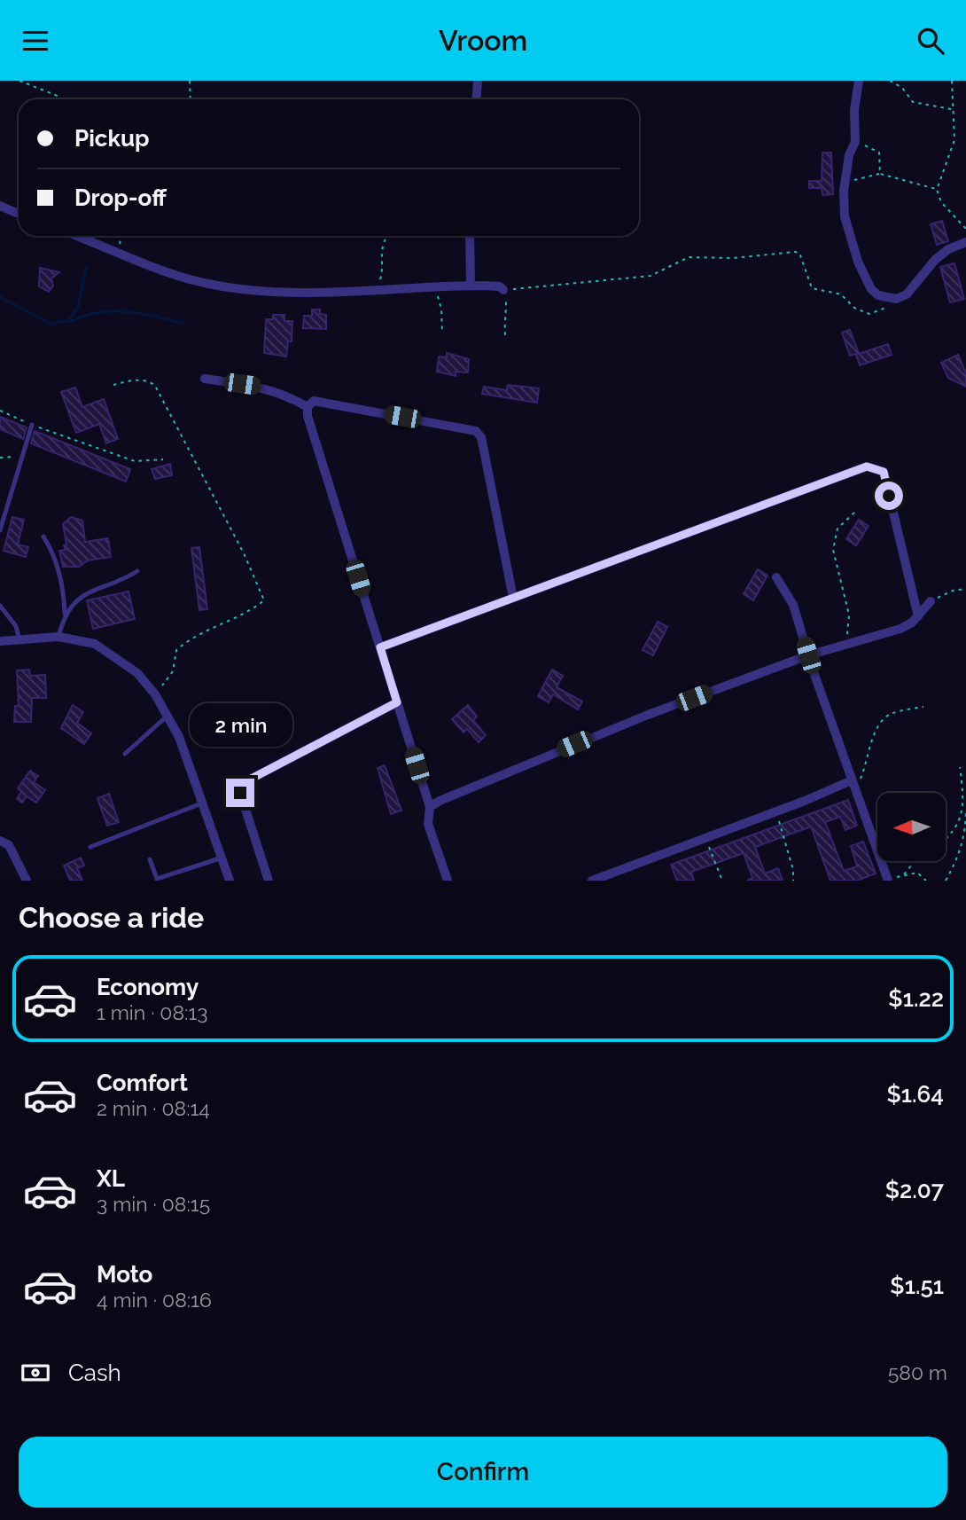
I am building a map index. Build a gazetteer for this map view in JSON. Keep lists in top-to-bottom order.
{
  "north": "left",
  "page": {
    "header": "Vroom",
    "banner": ["Pickup", "Drop-off"],
    "bubble": "2 min",
    "heading": "Choose a ride",
    "list": [
      {
        "name": "Economy",
        "note": "1 min · 08:13",
        "value": "$1.22"
      },
      {
        "name": "Comfort",
        "note": "2 min · 08:14",
        "value": "$1.64"
      },
      {
        "name": "XL",
        "note": "3 min · 08:15",
        "value": "$2.07"
      },
      {
        "name": "Moto",
        "note": "4 min · 08:16",
        "value": "$1.51"
      }
    ],
    "pay": ["Cash", "580 m"],
    "buttons": "Confirm"
  }
}
